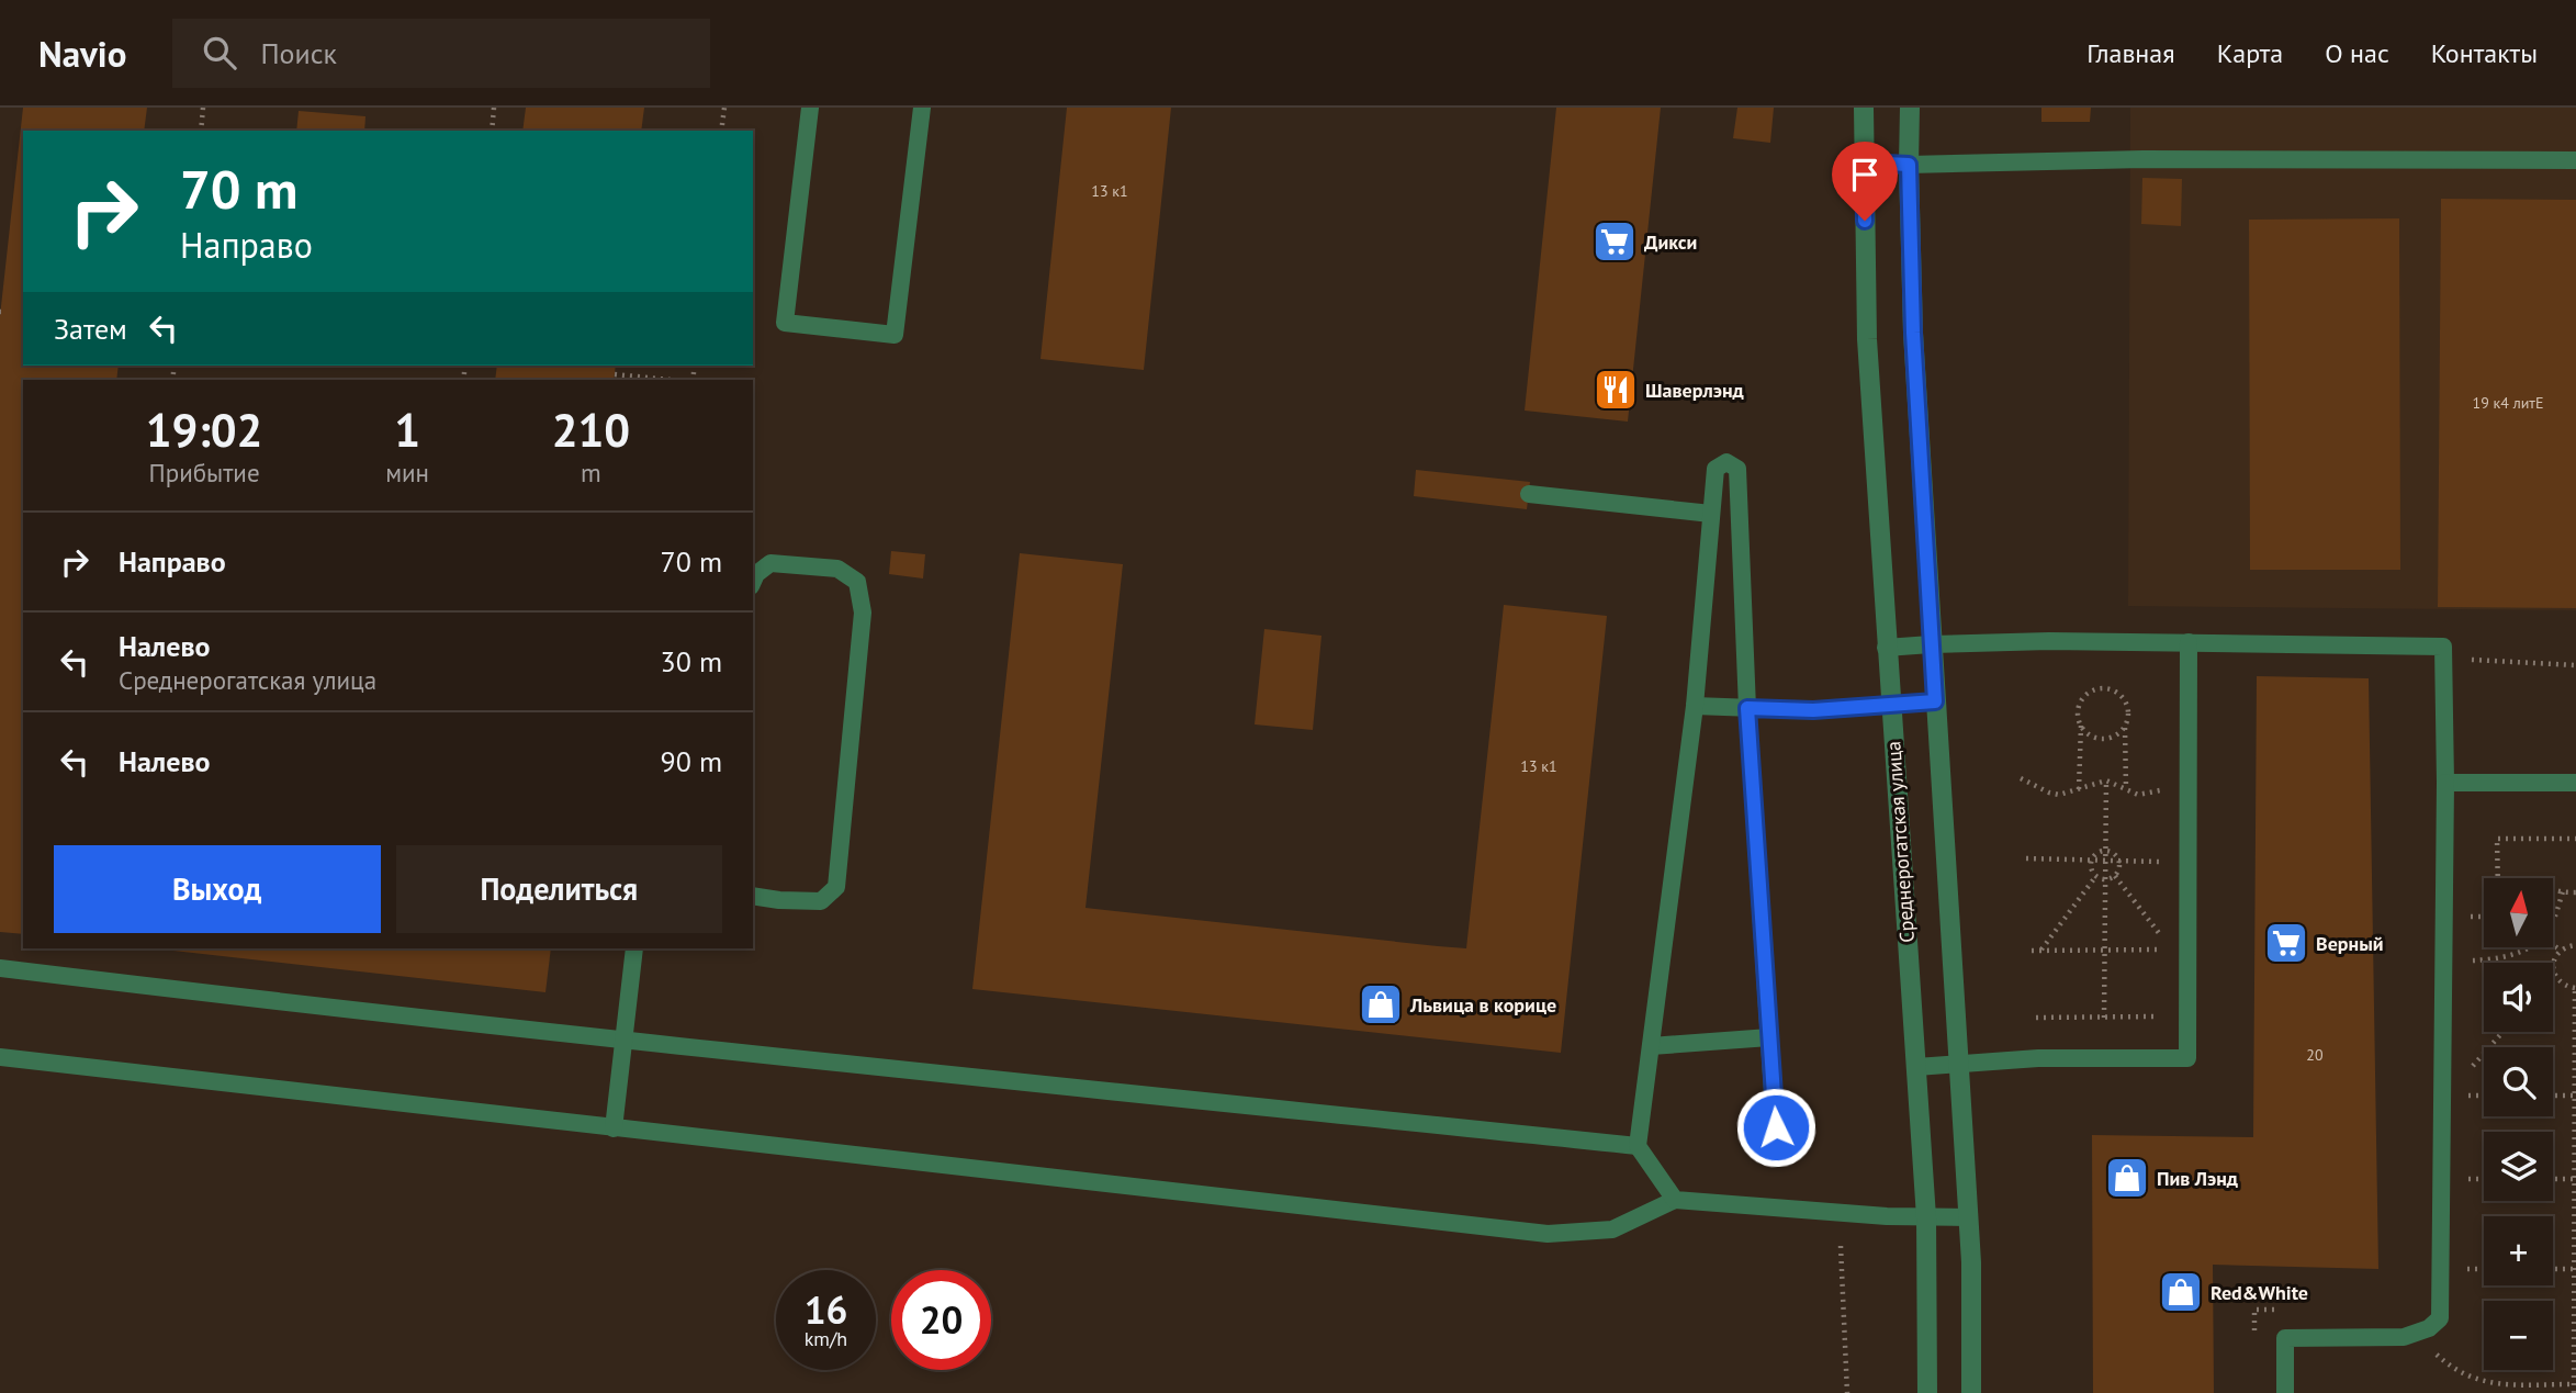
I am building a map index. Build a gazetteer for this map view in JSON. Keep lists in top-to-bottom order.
{
  "streets": {
    "street": ["Среднерогатская улица"]
  },
  "places": {
    "supermarket": ["Дикси", "Верный"],
    "restaurant": ["Шаверлэнд"],
    "shop": ["Львица в корице", "Пив Лэнд", "Red&White"]
  },
  "house_numbers": [
    "13 к1",
    "19 к4 литЕ",
    "13 к1",
    "20"
  ],
  "north": "top",
  "page": {
    "header": "Navio",
    "search": "Поиск",
    "nav": [
      "Главная",
      "Карта",
      "О нас",
      "Контакты"
    ],
    "turn": ["70 m", "Направо"],
    "then": "Затем",
    "eta": [
      "19:02",
      "Прибытие",
      "1",
      "мин",
      "210",
      "m"
    ],
    "list": [
      {
        "name": "Направо",
        "value": "70 m"
      },
      {
        "name": "Налево",
        "note": "Среднерогатская улица",
        "value": "30 m"
      },
      {
        "name": "Налево",
        "value": "90 m"
      }
    ],
    "buttons": ["Выход", "Поделиться"],
    "map_buttons": ["+", "−"],
    "speed": "16 km/h",
    "limit": "20"
  }
}
